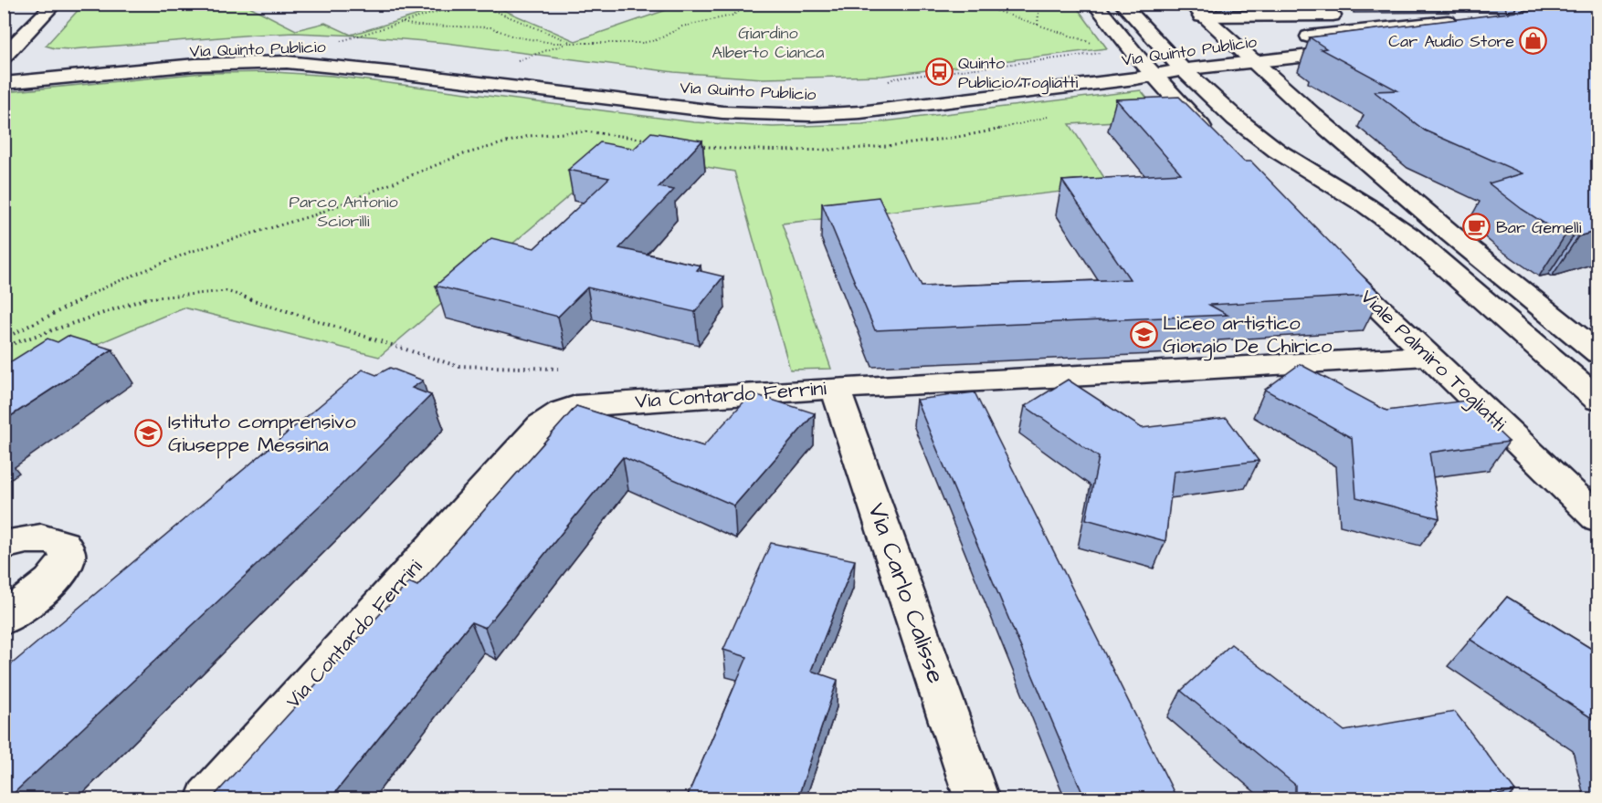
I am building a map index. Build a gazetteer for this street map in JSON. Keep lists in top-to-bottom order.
{
  "streets": {
    "street": [
      "Via Quinto Publicio",
      "Viale Palmiro Togliatti",
      "Via Contardo Ferrini",
      "Via Carlo Calisse"
    ]
  },
  "crossings": [
    ["Viale Palmiro Togliatti", "Via Contardo Ferrini"],
    ["Via Contardo Ferrini", "Via Carlo Calisse"]
  ],
  "parks": ["Giardino Alberto Cianca", "Parco Antonio Sciorilli"],
  "places": {
    "shop": ["Car Audio Store"],
    "bus stop": ["Quinto Publicio/Togliatti"],
    "cafe": ["Bar Gemelli"],
    "school or university": ["Liceo artistico Giorgio De Chirico", "Istituto comprensivo Giuseppe Messina"]
  }
}
